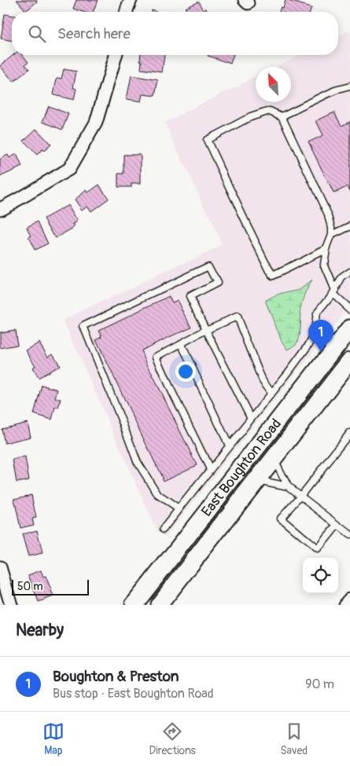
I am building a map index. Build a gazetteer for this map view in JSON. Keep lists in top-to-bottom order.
{
  "streets": {
    "main road": ["East Boughton Road"]
  },
  "scale_bar": "50 m",
  "north": "top left",
  "page": {
    "search": "Search here",
    "pins": "1",
    "scale": "50 m",
    "heading": "Nearby",
    "list": [
      {
        "mark": "1",
        "name": "Boughton & Preston",
        "note": "Bus stop · East Boughton Road",
        "value": "90 m"
      }
    ],
    "nav": ["Map", "Directions", "Saved"]
  }
}
